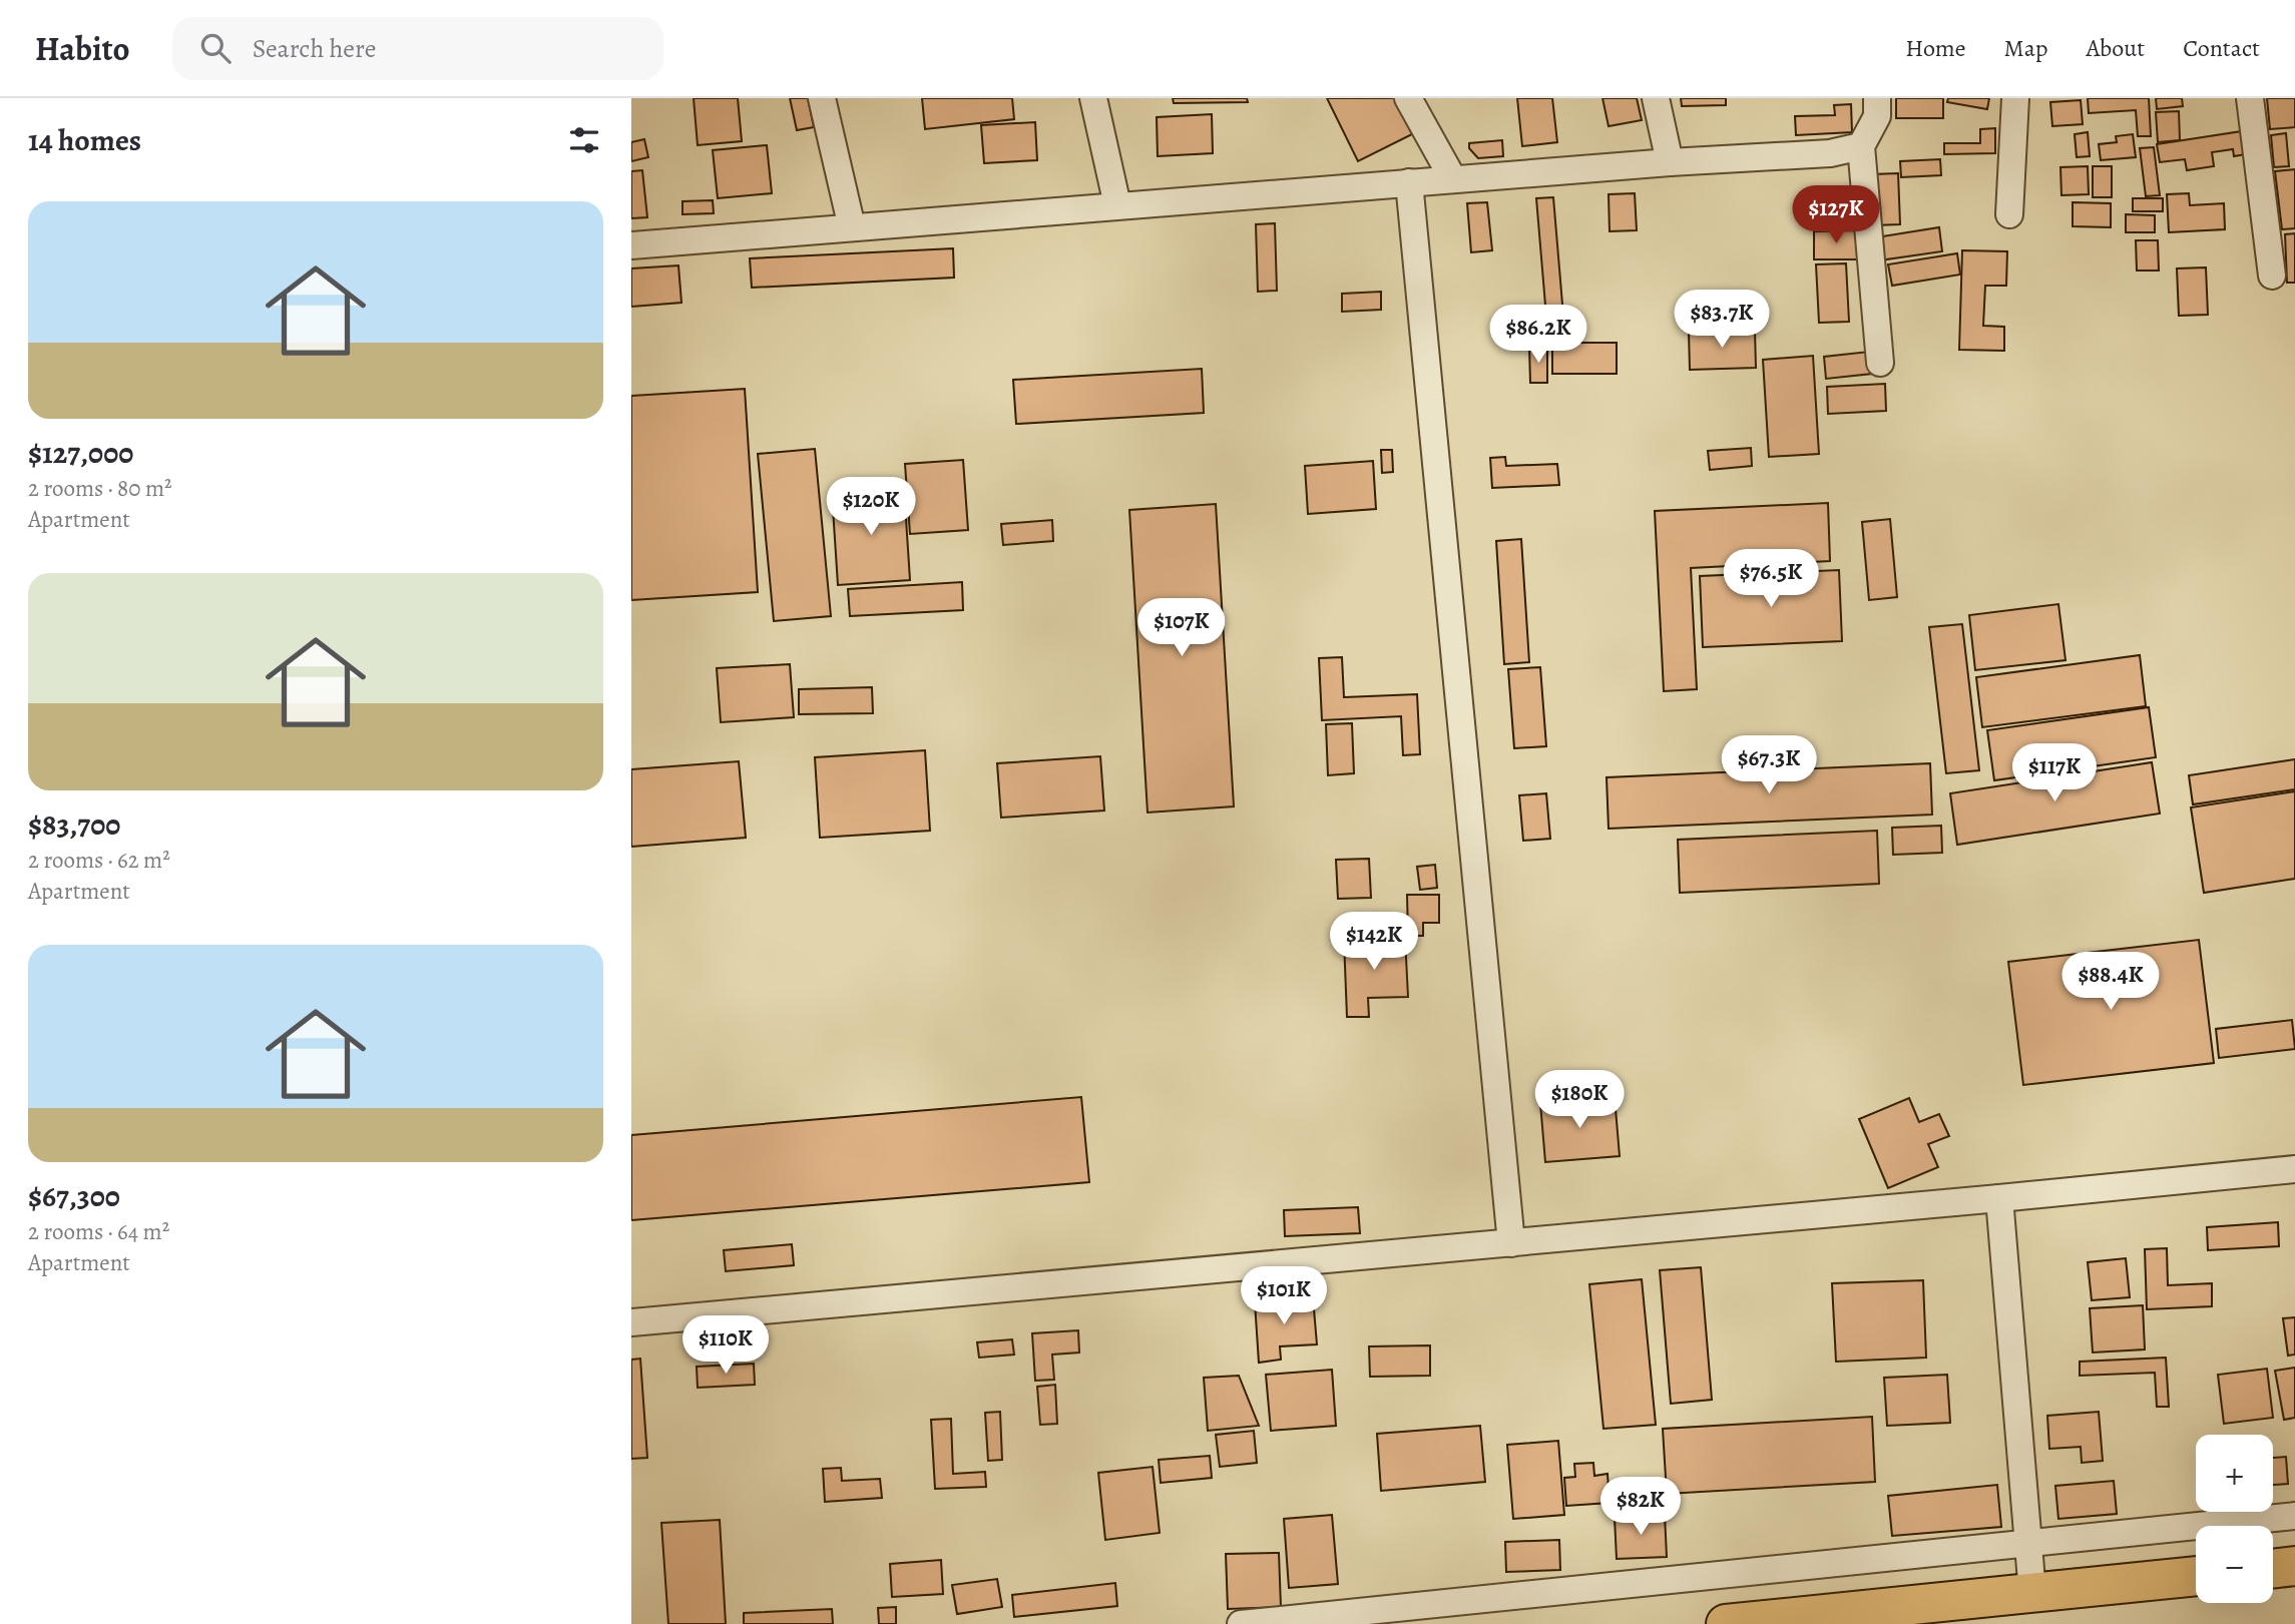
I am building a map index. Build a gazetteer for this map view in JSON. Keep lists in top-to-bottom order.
{
  "page": {
    "header": "Habito",
    "search": "Search here",
    "nav": [
      "Home",
      "Map",
      "About",
      "Contact"
    ],
    "heading": "14 homes",
    "list": [
      {
        "name": "$127,000",
        "note": "2 rooms · 80 m² · Apartment"
      },
      {
        "name": "$83,700",
        "note": "2 rooms · 62 m² · Apartment"
      },
      {
        "name": "$67,300",
        "note": "2 rooms · 64 m² · Apartment"
      }
    ],
    "price": [
      "$127K",
      "$83.7K",
      "$86.2K",
      "$120K",
      "$76.5K",
      "$107K",
      "$67.3K",
      "$117K",
      "$142K",
      "$88.4K",
      "$180K",
      "$101K",
      "$110K",
      "$82K"
    ],
    "map_buttons": ["+", "−"]
  }
}
